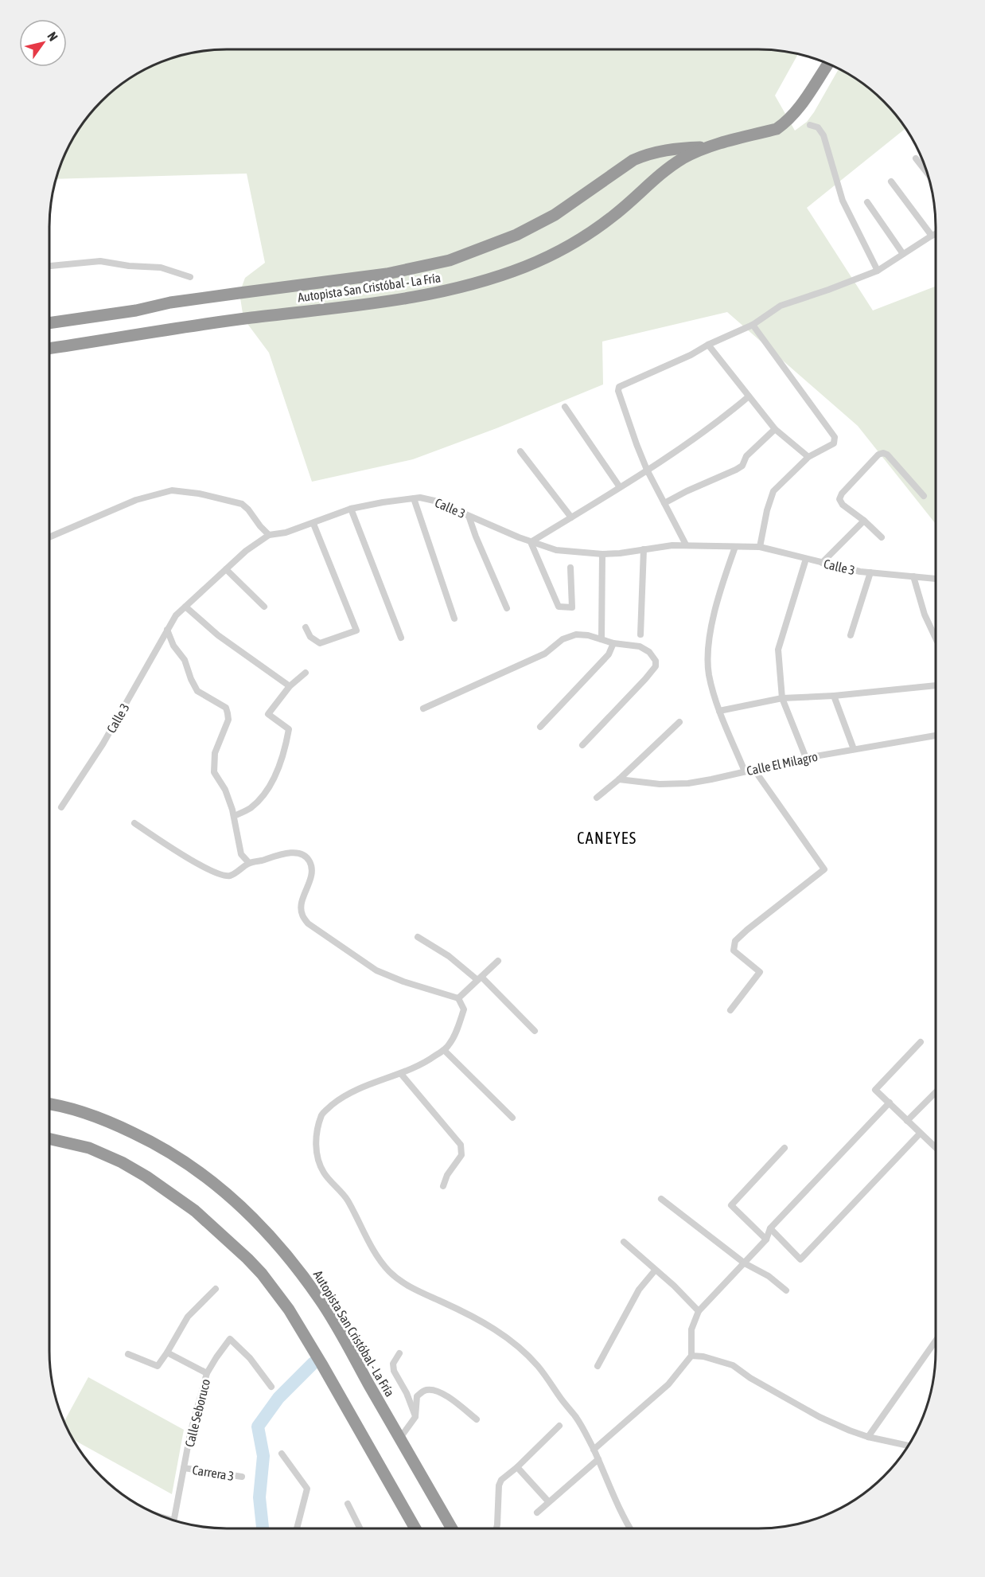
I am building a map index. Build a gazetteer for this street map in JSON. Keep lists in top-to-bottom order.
{
  "streets": {
    "highway": ["Autopista San Cristóbal - La Fría"],
    "street": [
      "Calle 3",
      "Calle El Milagro",
      "Calle Seboruco",
      "Carrera 3"
    ]
  },
  "crossings": [
    ["Calle Seboruco", "Carrera 3"]
  ],
  "districts": ["CANEYES"],
  "north": "top right"
}
